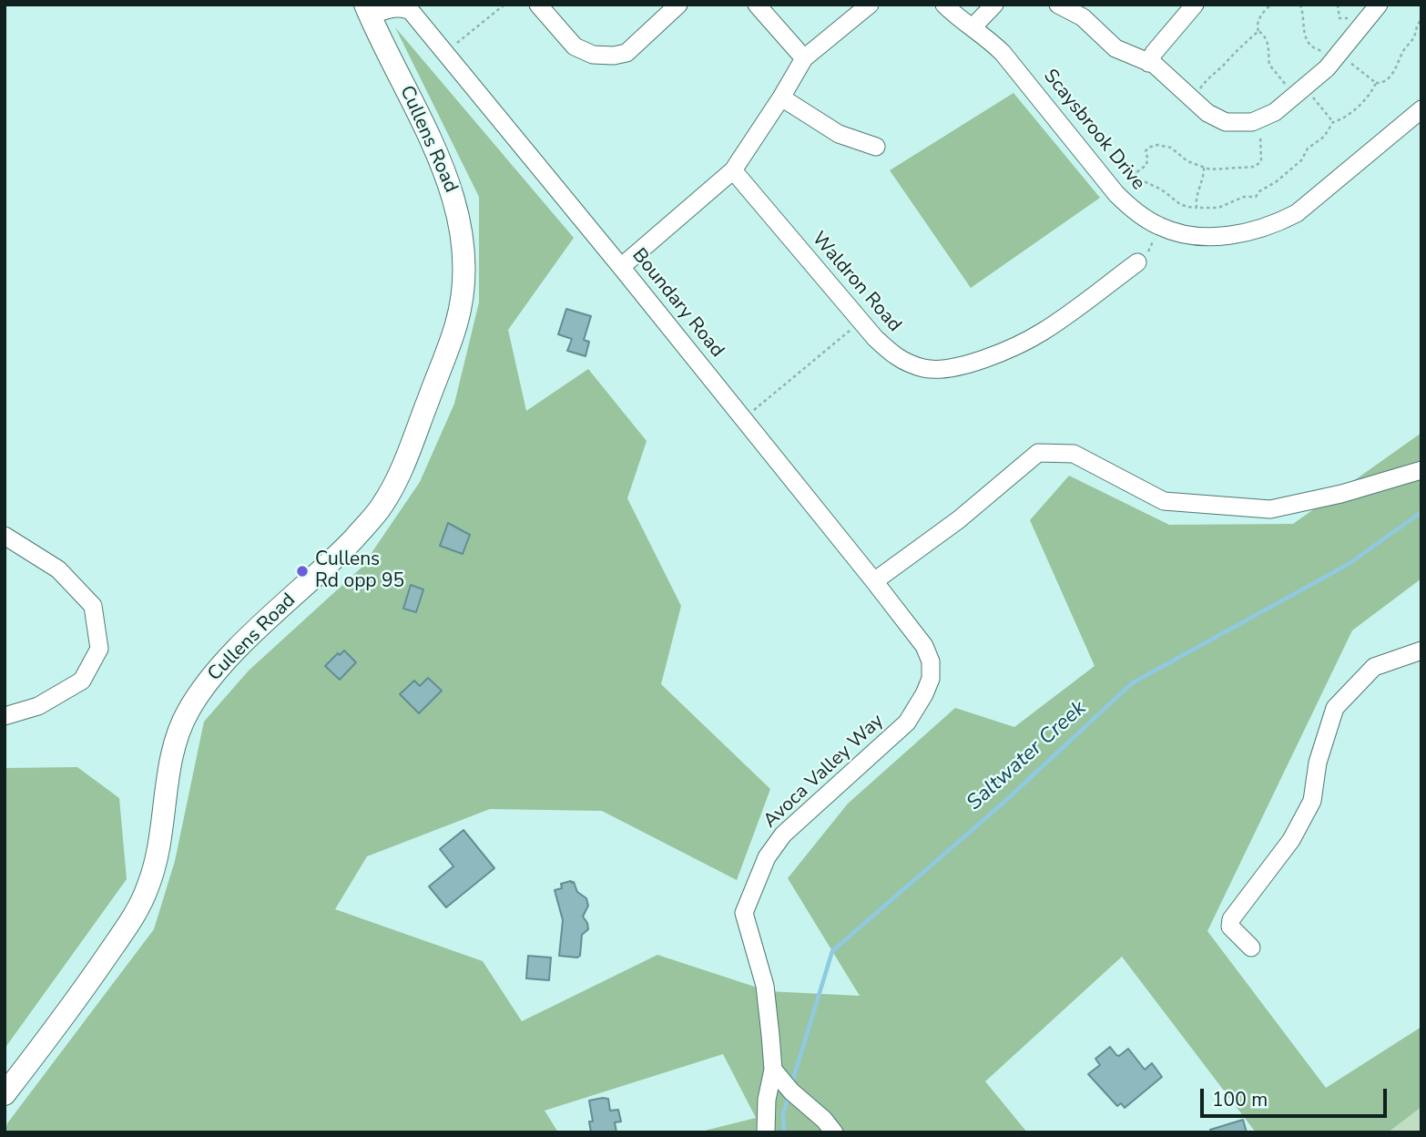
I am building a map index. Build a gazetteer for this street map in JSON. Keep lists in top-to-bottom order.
{
  "streets": {
    "main road": ["Cullens Road"],
    "street": [
      "Scaysbrook Drive",
      "Waldron Road",
      "Boundary Road",
      "Avoca Valley Way"
    ]
  },
  "crossings": [
    ["Cullens Road", "Boundary Road"],
    ["Boundary Road", "Avoca Valley Way"]
  ],
  "water": ["Saltwater Creek"],
  "places": ["Cullens Rd opp 95"],
  "scale_bar": "100 m"
}
